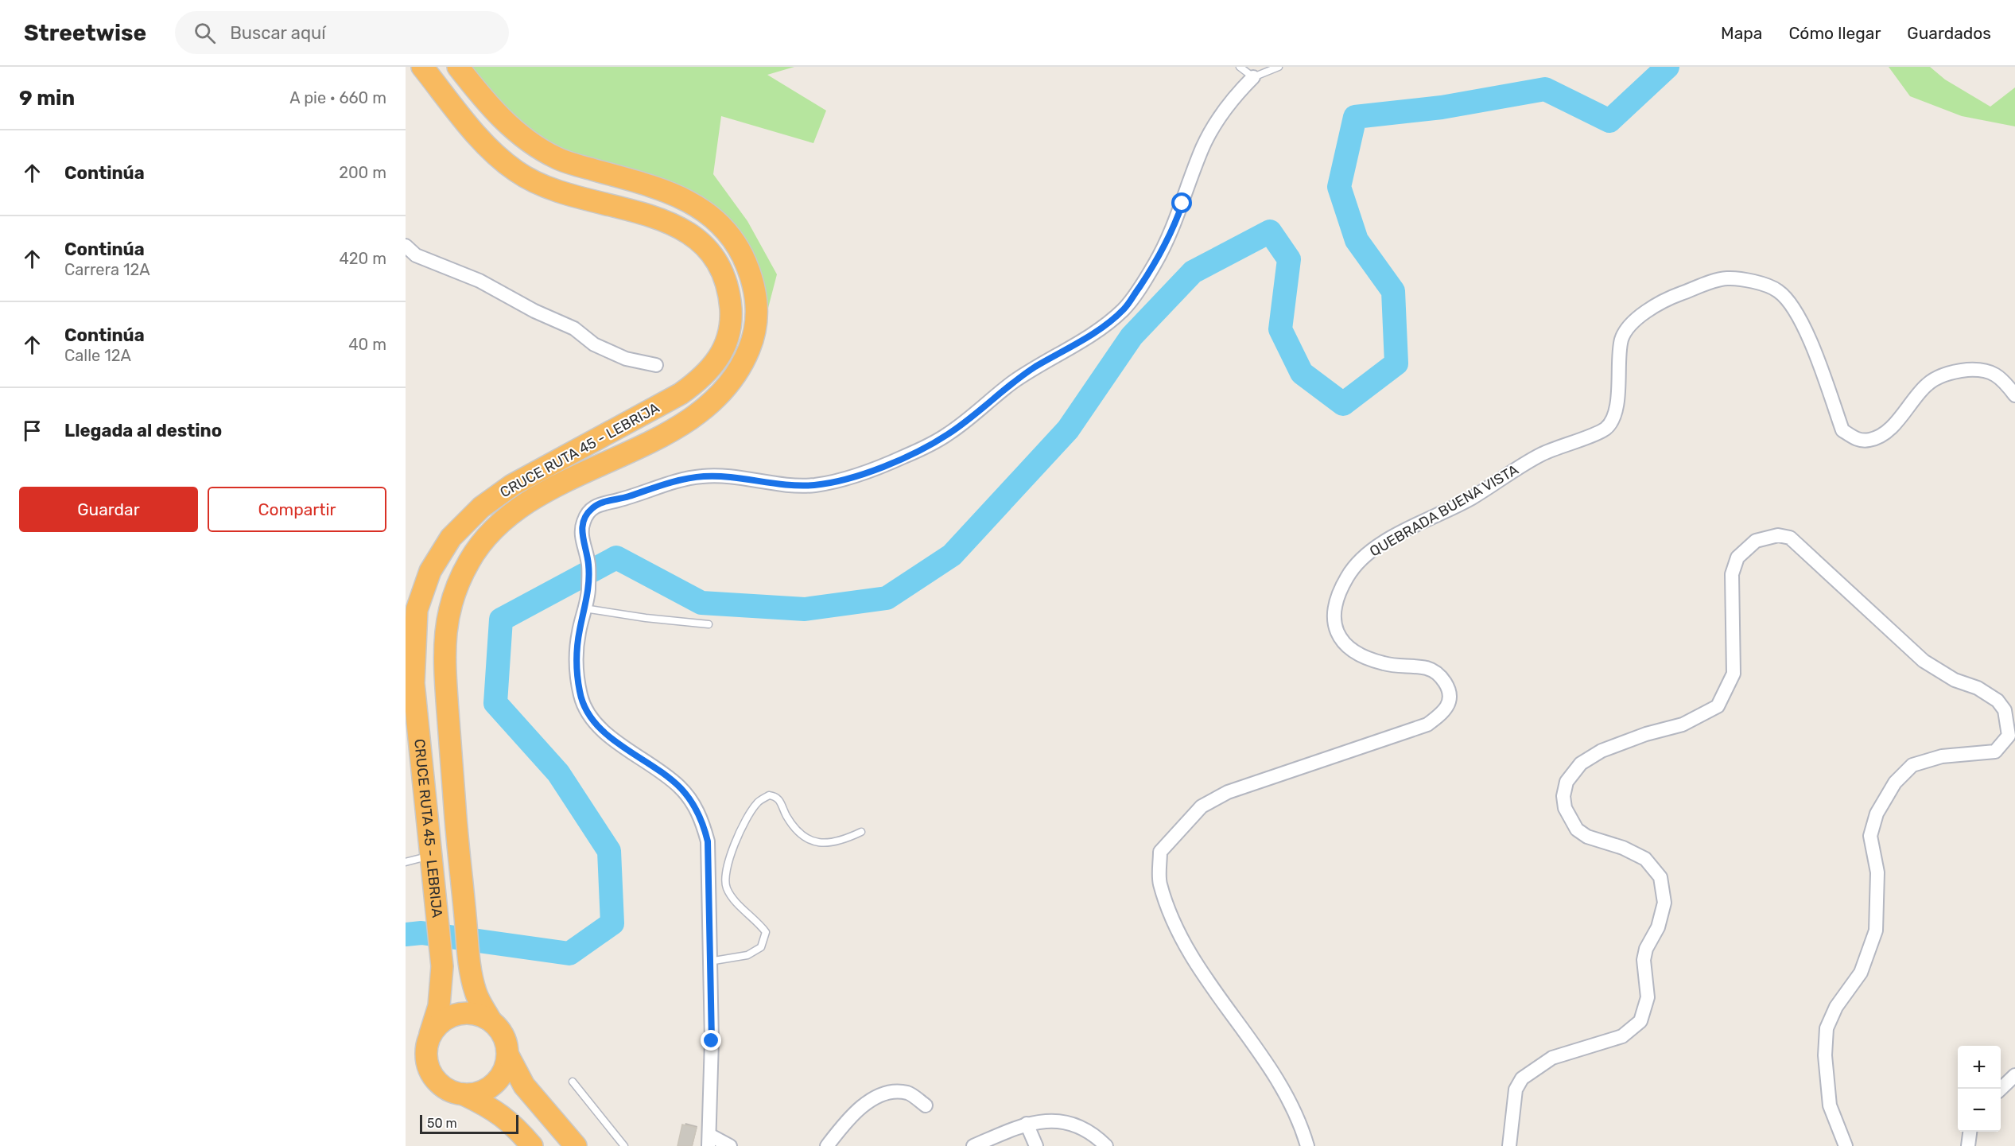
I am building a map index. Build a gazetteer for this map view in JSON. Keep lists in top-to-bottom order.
{
  "streets": {
    "highway": ["CRUCE RUTA 45 - LEBRIJA"],
    "street": ["QUEBRADA BUENA VISTA"]
  },
  "scale_bar": "50 m",
  "page": {
    "header": "Streetwise",
    "search": "Buscar aquí",
    "nav": ["Mapa", "Cómo llegar", "Guardados"],
    "heading": ["9 min", "A pie · 660 m"],
    "list": [
      ["Continúa", "200 m"],
      ["Continúa", "Carrera 12A", "420 m"],
      ["Continúa", "Calle 12A", "40 m"],
      "Llegada al destino"
    ],
    "buttons": ["Guardar", "Compartir"],
    "map_buttons": ["+", "−"],
    "scale": "50 m"
  }
}
